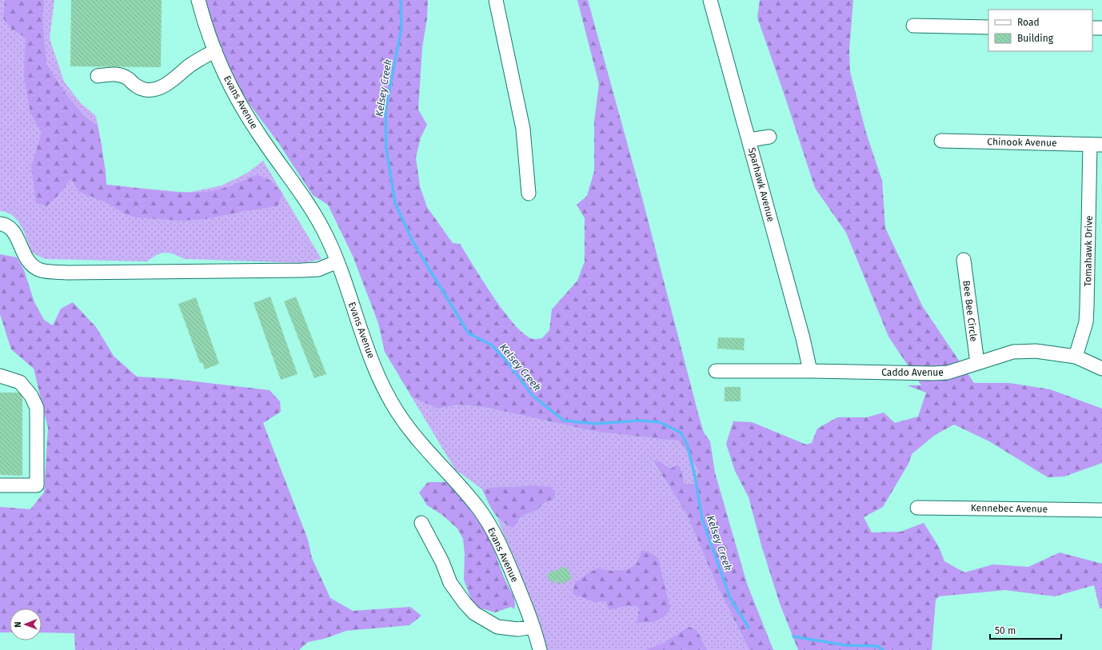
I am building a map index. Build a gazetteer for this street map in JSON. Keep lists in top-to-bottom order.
{
  "streets": {
    "street": [
      "Evans Avenue",
      "Chinook Avenue",
      "Sparhawk Avenue",
      "Tomahawk Drive",
      "Bee Bee Circle",
      "Caddo Avenue",
      "Kennebec Avenue"
    ]
  },
  "crossings": [
    ["Chinook Avenue", "Tomahawk Drive"],
    ["Sparhawk Avenue", "Caddo Avenue"],
    ["Tomahawk Drive", "Caddo Avenue"],
    ["Bee Bee Circle", "Caddo Avenue"]
  ],
  "water": ["Kelsey Creek"],
  "legend": ["Road", "Building"],
  "scale_bar": "50 m",
  "north": "left"
}
